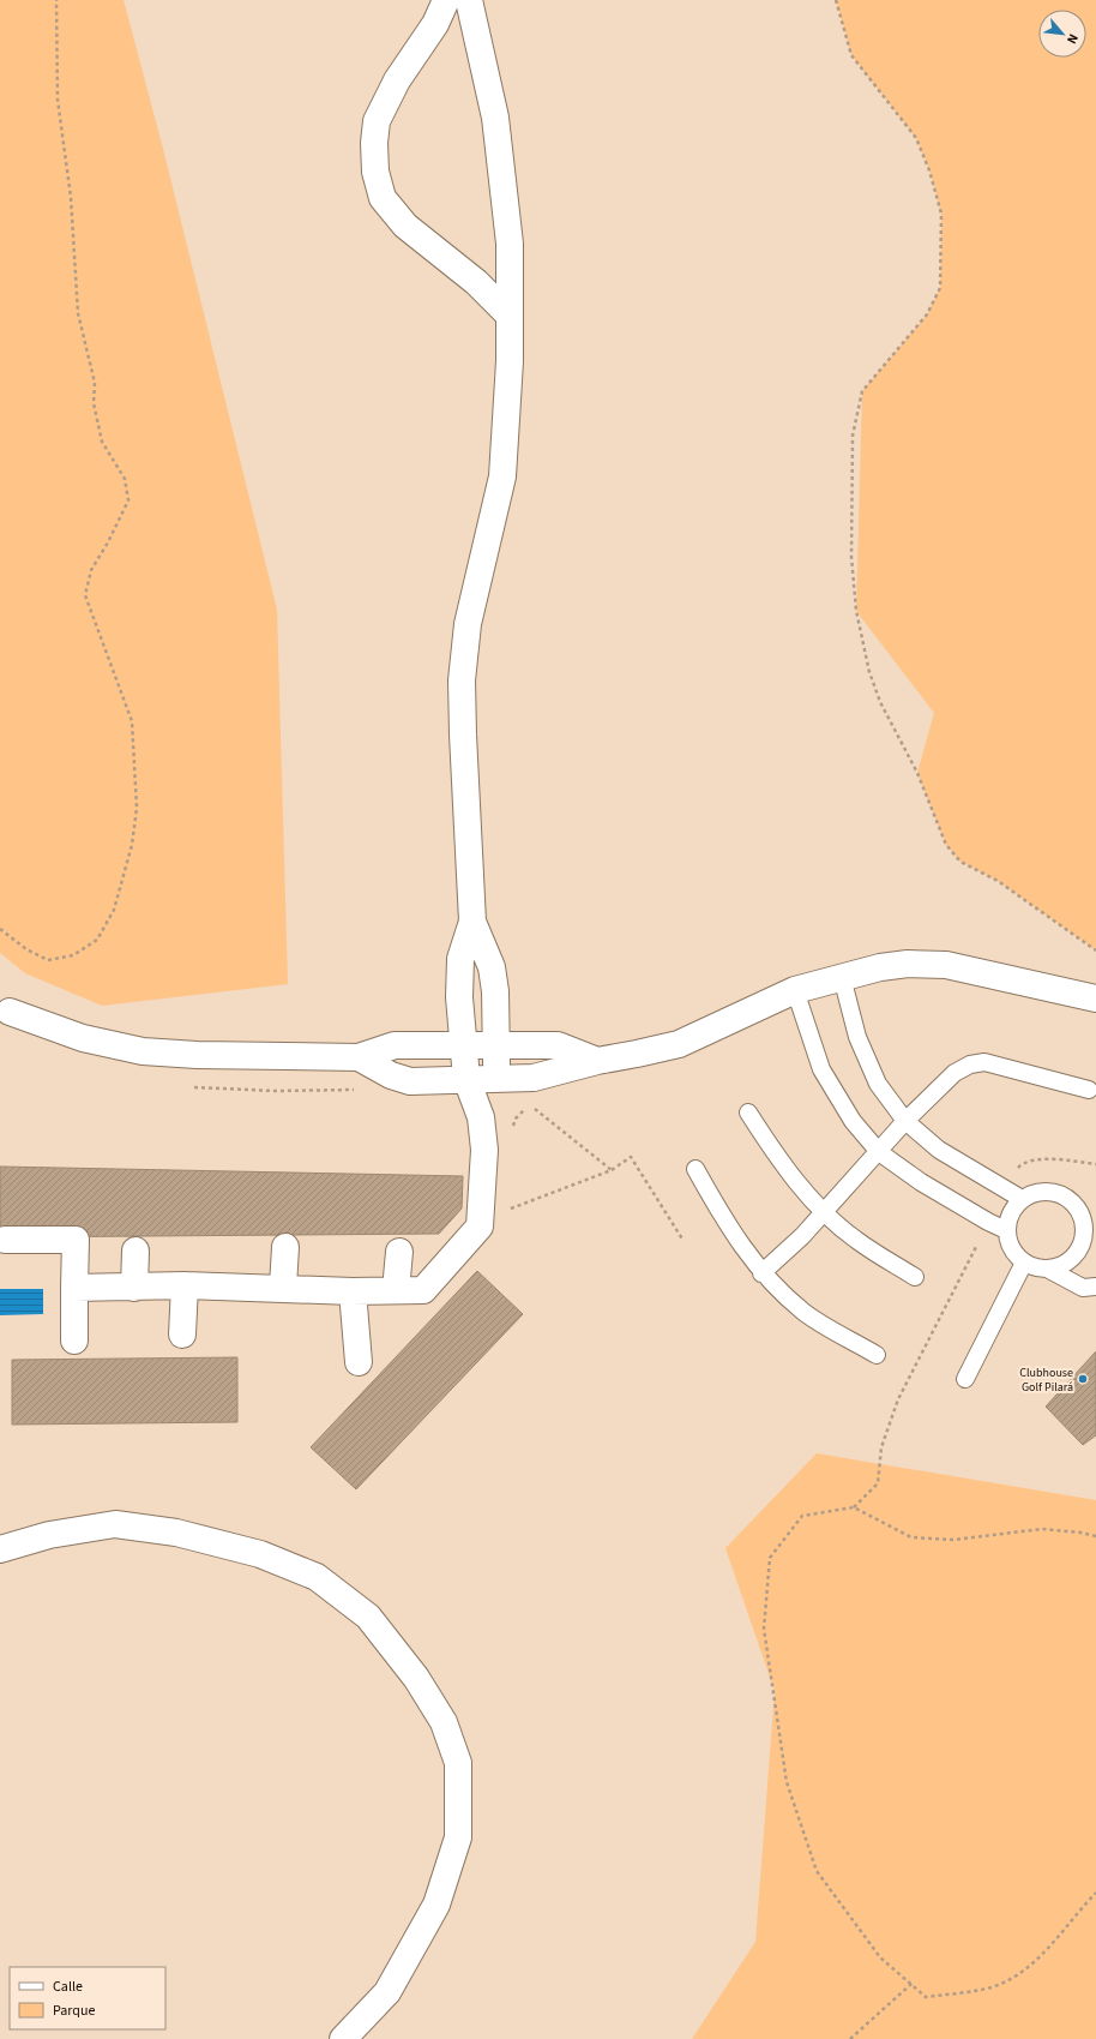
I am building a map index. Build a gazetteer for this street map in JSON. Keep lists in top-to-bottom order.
{
  "places": ["Clubhouse Golf Pilará"],
  "legend": ["Calle", "Parque"],
  "north": "bottom right"
}
